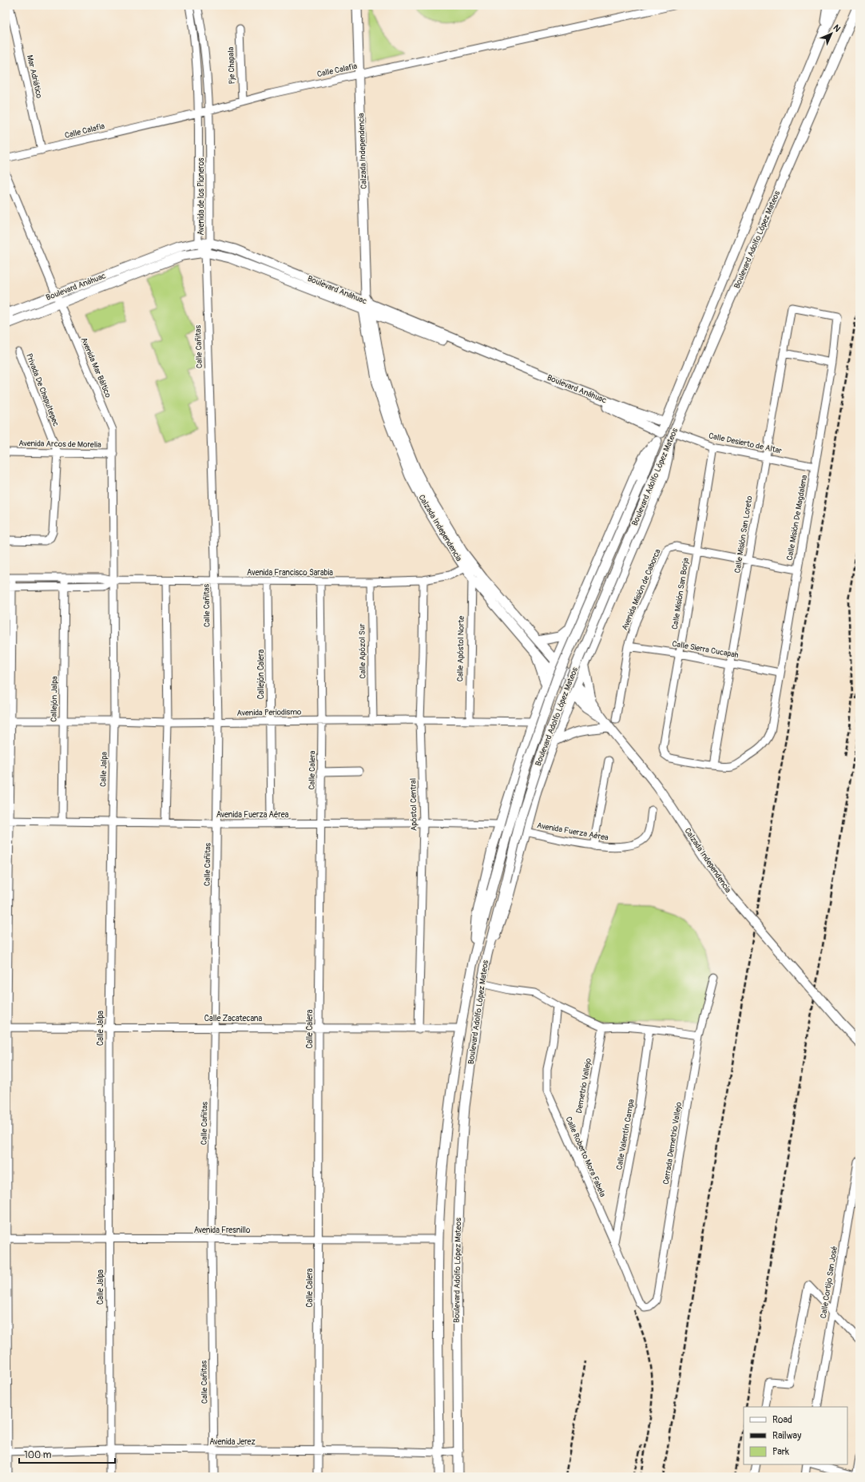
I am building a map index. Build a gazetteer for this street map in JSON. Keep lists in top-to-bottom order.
{
  "streets": {
    "main road": ["Calzada Independencia", "Boulevard Adolfo López Mateos", "Boulevard Anáhuac"],
    "street": [
      "Pje Chapala",
      "Calle Calafia",
      "Mar Adriático",
      "Avenida de los Pioneros",
      "Calle Cañitas",
      "Avenida Mar Báltico",
      "Privada De Chapultepec",
      "Calle Desierto de Altar",
      "Avenida Arcos de Morelia",
      "Calle Misión De Magdalena",
      "Calle Misión San Loreto",
      "Avenida Francisco Sarabia",
      "Avenida Misión de Caborca",
      "Calle Misión San Borja",
      "Calle Apóstol Norte",
      "Calle Sierra Cucapah",
      "Calle Apózol Sur",
      "Callejón Calera",
      "Callejón Jalpa",
      "Avenida Periodismo",
      "Calle Jalpa",
      "Calle Calera",
      "Apóstol Central",
      "Avenida Fuerza Aérea",
      "Calle Zacatecana",
      "Demetrio Vallejo",
      "Calle Valentín Campa",
      "Cerrada Demetrio Vallejo",
      "Calle Roberto Mora Fabela",
      "Avenida Fresnillo",
      "Calle Cortijo San José",
      "Avenida Jerez"
    ]
  },
  "crossings": [
    ["Pje Chapala", "Calle Calafia"],
    ["Calle Calafia", "Mar Adriático"],
    ["Calle Calafia", "Calzada Independencia"],
    ["Calle Calafia", "Avenida de los Pioneros"],
    ["Calzada Independencia", "Boulevard Anáhuac"],
    ["Calzada Independencia", "Avenida Francisco Sarabia"],
    ["Calzada Independencia", "Calle Apóstol Norte"],
    ["Avenida de los Pioneros", "Boulevard Anáhuac"],
    ["Avenida de los Pioneros", "Calle Cañitas"],
    ["Boulevard Adolfo López Mateos", "Boulevard Anáhuac"],
    ["Boulevard Adolfo López Mateos", "Calle Desierto de Altar"],
    ["Boulevard Adolfo López Mateos", "Calle Zacatecana"],
    ["Boulevard Adolfo López Mateos", "Avenida Fresnillo"],
    ["Boulevard Adolfo López Mateos", "Avenida Jerez"],
    ["Boulevard Anáhuac", "Calle Cañitas"],
    ["Boulevard Anáhuac", "Avenida Mar Báltico"],
    ["Calle Cañitas", "Avenida Francisco Sarabia"],
    ["Calle Cañitas", "Avenida Periodismo"],
    ["Calle Cañitas", "Avenida Fuerza Aérea"],
    ["Calle Cañitas", "Calle Zacatecana"],
    ["Calle Cañitas", "Avenida Fresnillo"],
    ["Calle Cañitas", "Avenida Jerez"],
    ["Avenida Mar Báltico", "Avenida Arcos de Morelia"],
    ["Avenida Mar Báltico", "Avenida Francisco Sarabia"],
    ["Avenida Mar Báltico", "Calle Jalpa"],
    ["Privada De Chapultepec", "Avenida Arcos de Morelia"],
    ["Calle Desierto de Altar", "Calle Misión De Magdalena"],
    ["Calle Desierto de Altar", "Calle Misión San Loreto"],
    ["Calle Desierto de Altar", "Calle Misión San Borja"],
    ["Calle Misión De Magdalena", "Calle Misión San Loreto"],
    ["Calle Misión De Magdalena", "Calle Misión San Borja"],
    ["Calle Misión De Magdalena", "Calle Sierra Cucapah"],
    ["Calle Misión San Loreto", "Calle Sierra Cucapah"],
    ["Avenida Francisco Sarabia", "Calle Apózol Sur"],
    ["Avenida Francisco Sarabia", "Callejón Calera"],
    ["Avenida Francisco Sarabia", "Callejón Jalpa"],
    ["Avenida Francisco Sarabia", "Calle Jalpa"],
    ["Avenida Francisco Sarabia", "Calle Calera"],
    ["Avenida Francisco Sarabia", "Apóstol Central"],
    ["Avenida Misión de Caborca", "Calle Misión San Borja"],
    ["Avenida Misión de Caborca", "Calle Sierra Cucapah"],
    ["Calle Misión San Borja", "Calle Sierra Cucapah"],
    ["Calle Apóstol Norte", "Avenida Periodismo"],
    ["Calle Apózol Sur", "Avenida Periodismo"],
    ["Callejón Calera", "Avenida Periodismo"],
    ["Callejón Calera", "Avenida Fuerza Aérea"],
    ["Callejón Jalpa", "Avenida Periodismo"],
    ["Callejón Jalpa", "Avenida Fuerza Aérea"],
    ["Avenida Periodismo", "Calle Jalpa"],
    ["Avenida Periodismo", "Calle Calera"],
    ["Avenida Periodismo", "Apóstol Central"],
    ["Calle Jalpa", "Avenida Fuerza Aérea"],
    ["Calle Jalpa", "Calle Zacatecana"],
    ["Calle Jalpa", "Avenida Fresnillo"],
    ["Calle Jalpa", "Avenida Jerez"],
    ["Calle Calera", "Avenida Fuerza Aérea"],
    ["Calle Calera", "Calle Zacatecana"],
    ["Calle Calera", "Avenida Fresnillo"],
    ["Calle Calera", "Avenida Jerez"],
    ["Apóstol Central", "Avenida Fuerza Aérea"],
    ["Apóstol Central", "Calle Zacatecana"],
    ["Demetrio Vallejo", "Calle Roberto Mora Fabela"],
    ["Calle Valentín Campa", "Calle Roberto Mora Fabela"],
    ["Cerrada Demetrio Vallejo", "Calle Roberto Mora Fabela"]
  ],
  "legend": ["Road", "Railway", "Park"],
  "scale_bar": "100 m",
  "north": "top right"
}
